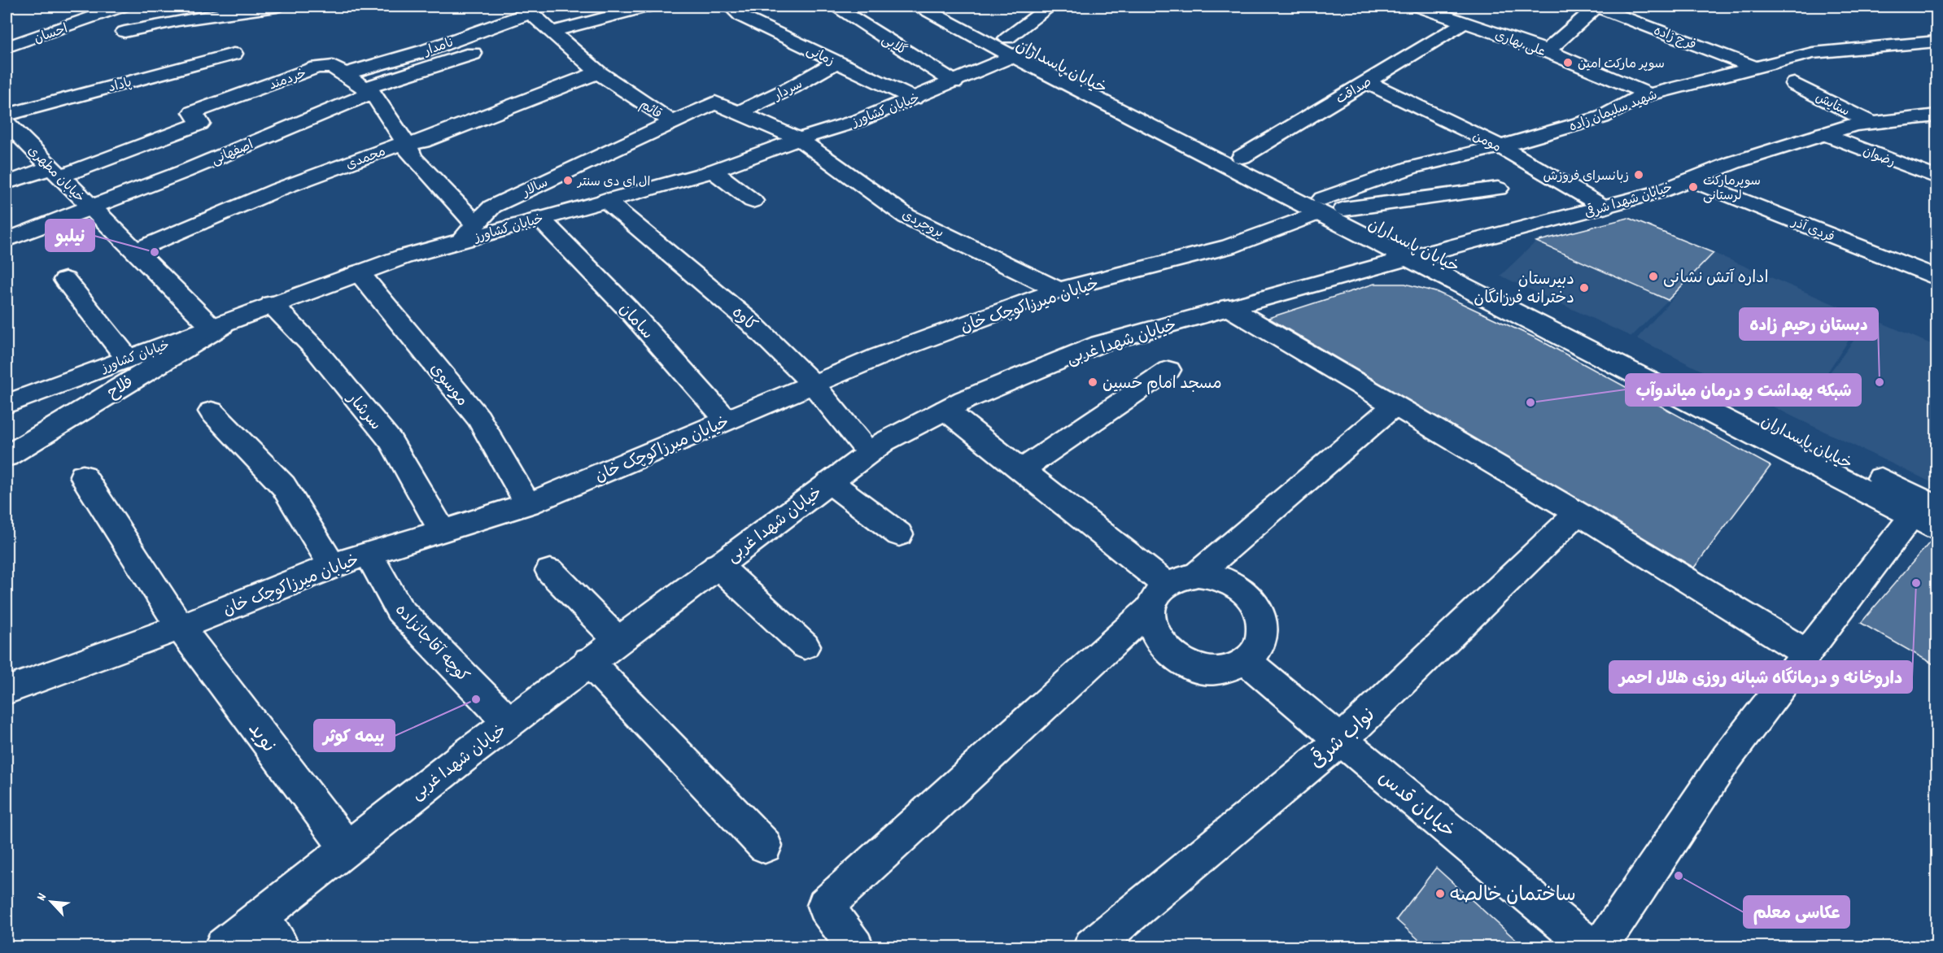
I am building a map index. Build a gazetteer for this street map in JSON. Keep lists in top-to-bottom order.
{
  "streets": {
    "street": [
      "احسان",
      "فرج زاده",
      "علی بهاری",
      "گلابی",
      "نامدار",
      "زمانی",
      "خیابان پاسداران",
      "خردمند",
      "پاداد",
      "سردار",
      "صداقت",
      "ستایش",
      "قائم",
      "خیابان کشاورز",
      "شهید سلیمان زاده",
      "مومن",
      "اصفهانی",
      "رضوان",
      "محمدی",
      "خیابان مطهری",
      "سالار",
      "خیابان شهدا شرقی",
      "بروجردی",
      "فردی آذر",
      "خیابان میرزاکوچک خان",
      "کاوه",
      "سامان",
      "خیابان شهدا غربی",
      "موسوی",
      "فلاح",
      "سرشار",
      "کوچه آقاجانزاده",
      "نوید",
      "نواب شرقی",
      "خیابان قدس"
    ]
  },
  "crossings": [
    ["فرج زاده", "شهید سلیمان زاده"],
    ["علی بهاری", "صداقت"],
    ["علی بهاری", "شهید سلیمان زاده"],
    ["گلابی", "خیابان کشاورز"],
    ["نامدار", "خردمند"],
    ["نامدار", "قائم"],
    ["زمانی", "سردار"],
    ["زمانی", "خیابان کشاورز"],
    ["خیابان پاسداران", "صداقت"],
    ["خیابان پاسداران", "خیابان کشاورز"],
    ["خیابان پاسداران", "شهید سلیمان زاده"],
    ["خیابان پاسداران", "خیابان شهدا شرقی"],
    ["خیابان پاسداران", "خیابان میرزاکوچک خان"],
    ["خیابان پاسداران", "خیابان شهدا غربی"],
    ["خردمند", "اصفهانی"],
    ["خردمند", "محمدی"],
    ["خردمند", "خیابان مطهری"],
    ["خردمند", "سالار"],
    ["سردار", "قائم"],
    ["صداقت", "مومن"],
    ["ستایش", "خیابان شهدا شرقی"],
    ["قائم", "خیابان کشاورز"],
    ["قائم", "محمدی"],
    ["قائم", "سالار"],
    ["قائم", "بروجردی"],
    ["خیابان کشاورز", "خیابان مطهری"],
    ["خیابان کشاورز", "سالار"],
    ["خیابان کشاورز", "بروجردی"],
    ["خیابان کشاورز", "کاوه"],
    ["خیابان کشاورز", "سامان"],
    ["خیابان کشاورز", "موسوی"],
    ["خیابان کشاورز", "فلاح"],
    ["خیابان کشاورز", "سرشار"],
    ["شهید سلیمان زاده", "مومن"],
    ["شهید سلیمان زاده", "خیابان میرزاکوچک خان"],
    ["مومن", "خیابان شهدا شرقی"],
    ["اصفهانی", "خیابان مطهری"],
    ["رضوان", "خیابان شهدا شرقی"],
    ["محمدی", "خیابان مطهری"],
    ["خیابان شهدا شرقی", "فردی آذر"],
    ["خیابان شهدا شرقی", "خیابان شهدا غربی"],
    ["بروجردی", "خیابان میرزاکوچک خان"],
    ["خیابان میرزاکوچک خان", "کاوه"],
    ["خیابان میرزاکوچک خان", "سامان"],
    ["خیابان میرزاکوچک خان", "موسوی"],
    ["خیابان میرزاکوچک خان", "سرشار"],
    ["خیابان میرزاکوچک خان", "کوچه آقاجانزاده"],
    ["خیابان میرزاکوچک خان", "نوید"],
    ["کاوه", "خیابان شهدا غربی"],
    ["خیابان شهدا غربی", "کوچه آقاجانزاده"],
    ["خیابان شهدا غربی", "نوید"],
    ["نواب شرقی", "خیابان قدس"]
  ],
  "places": [
    "سوپر مارکت امین",
    "زبانسرای فروزش",
    "ال ای دی سنتر",
    "سوپرمارکت لرستانی",
    "نیلبو",
    "اداره آتش نشانی",
    "دبیرستان دخترانه فرزانگان",
    "مسجد امام حسین",
    "دبستان رحیم زاده",
    "شبکه بهداشت و درمان میاندوآب",
    "داروخانه و درمانگاه شبانه روزی هلال احمر",
    "بیمه کوثر",
    "عکاسی معلم",
    "ساختمان خالصه"
  ],
  "north": "top left"
}
